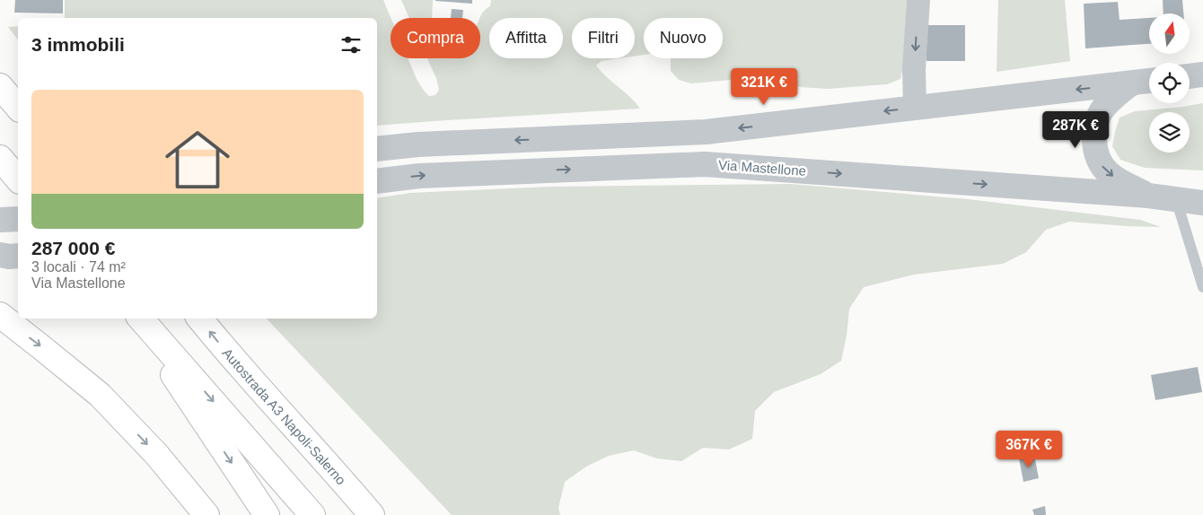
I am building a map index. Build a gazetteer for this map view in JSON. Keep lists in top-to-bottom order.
{
  "streets": {
    "highway": ["Autostrada A3 Napoli-Salerno"],
    "street": ["Via Mastellone"]
  },
  "north": "top",
  "page": {
    "chip": [
      "Compra",
      "Affitta",
      "Filtri",
      "Nuovo"
    ],
    "heading": "3 immobili",
    "price": ["321K €", "287K €", "367K €"],
    "list": [
      {
        "name": "287 000 €",
        "note": "3 locali · 74 m² · Via Mastellone"
      }
    ]
  }
}
